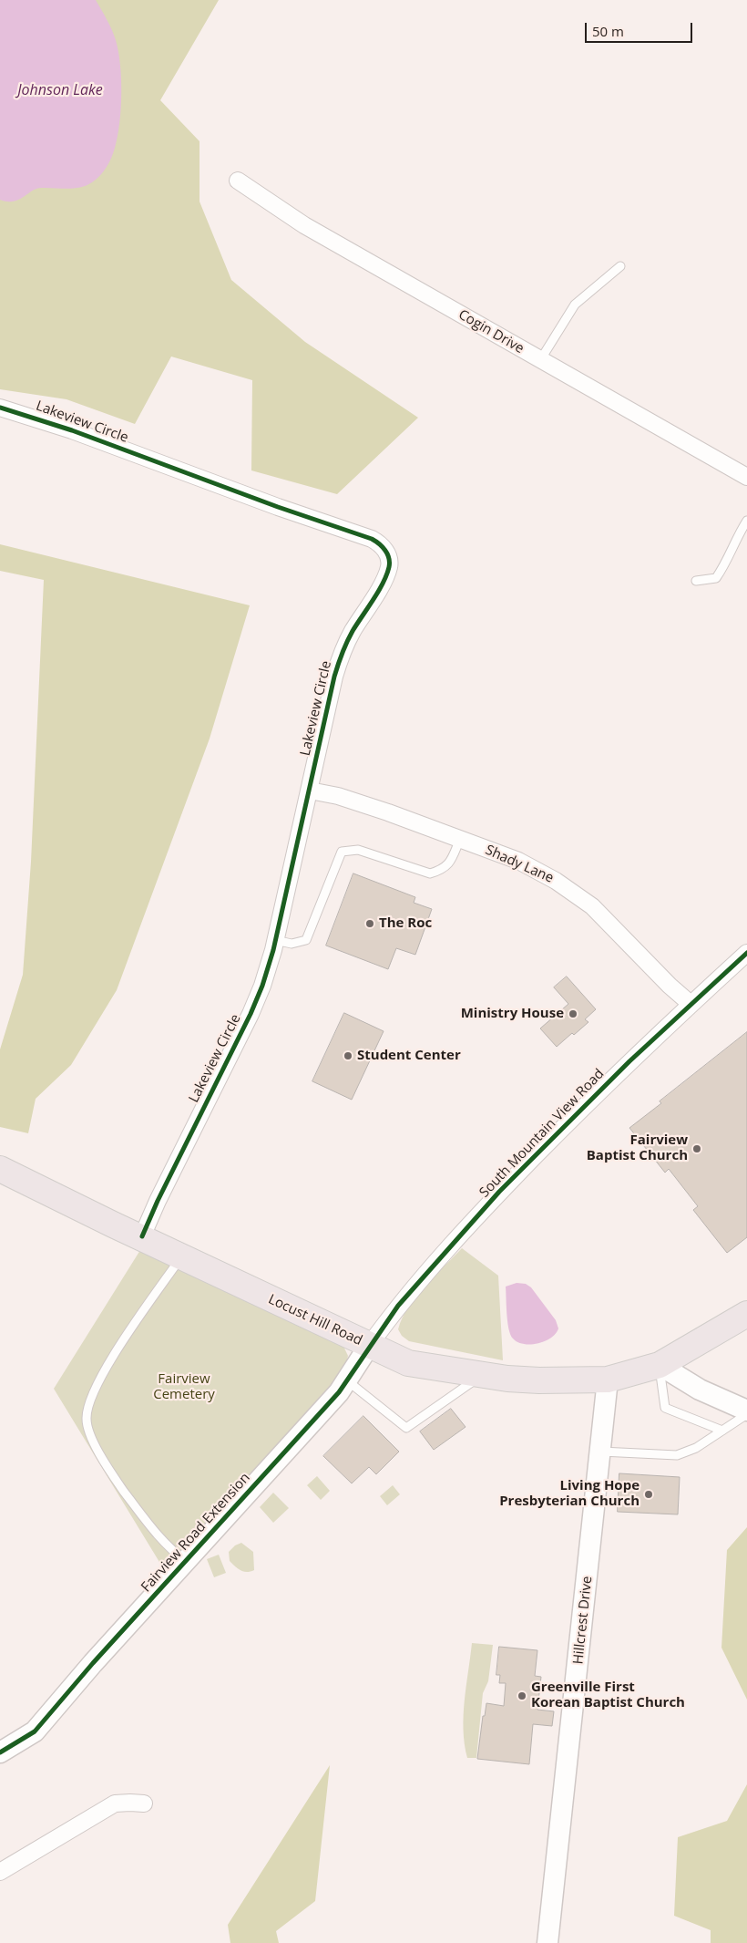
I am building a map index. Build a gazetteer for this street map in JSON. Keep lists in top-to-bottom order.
{
  "streets": {
    "main road": ["Locust Hill Road"],
    "street": [
      "Cogin Drive",
      "Lakeview Circle",
      "Shady Lane",
      "South Mountain View Road",
      "Fairview Road Extension",
      "Hillcrest Drive"
    ]
  },
  "crossings": [
    ["Lakeview Circle", "Shady Lane"],
    ["Lakeview Circle", "Locust Hill Road"],
    ["Shady Lane", "South Mountain View Road"],
    ["South Mountain View Road", "Locust Hill Road"],
    ["South Mountain View Road", "Fairview Road Extension"],
    ["Locust Hill Road", "Fairview Road Extension"],
    ["Locust Hill Road", "Hillcrest Drive"]
  ],
  "water": ["Johnson Lake"],
  "parks": ["Fairview Cemetery"],
  "places": [
    "The Roc",
    "Ministry House",
    "Student Center",
    "Fairview Baptist Church",
    "Living Hope Presbyterian Church",
    "Greenville First Korean Baptist Church"
  ],
  "scale_bar": "50 m"
}
